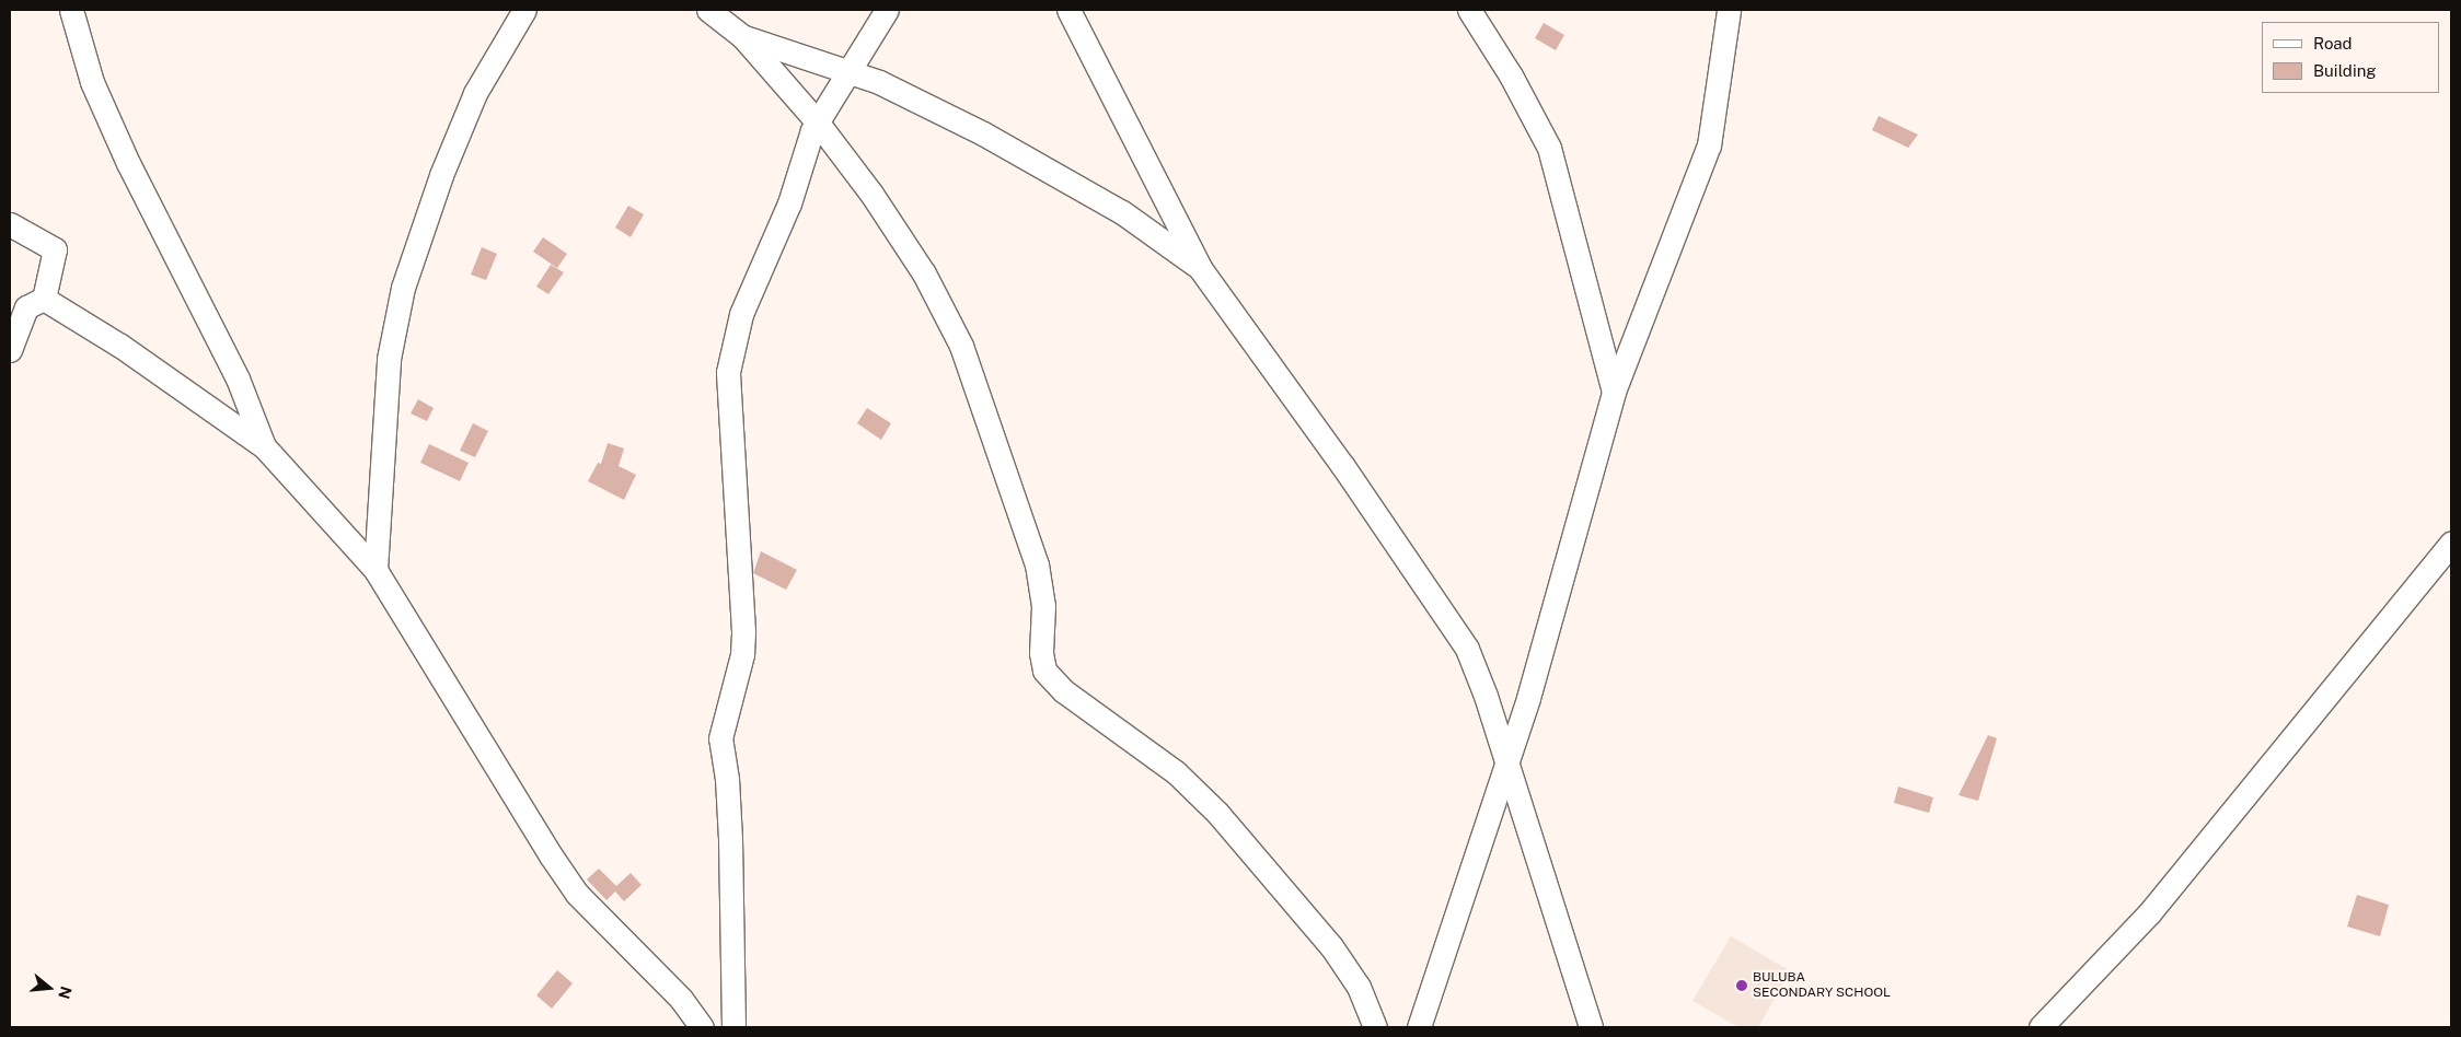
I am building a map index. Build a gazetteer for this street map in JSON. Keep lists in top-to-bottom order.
{
  "places": ["BULUBA SECONDARY SCHOOL"],
  "legend": ["Road", "Building"],
  "north": "right"
}
